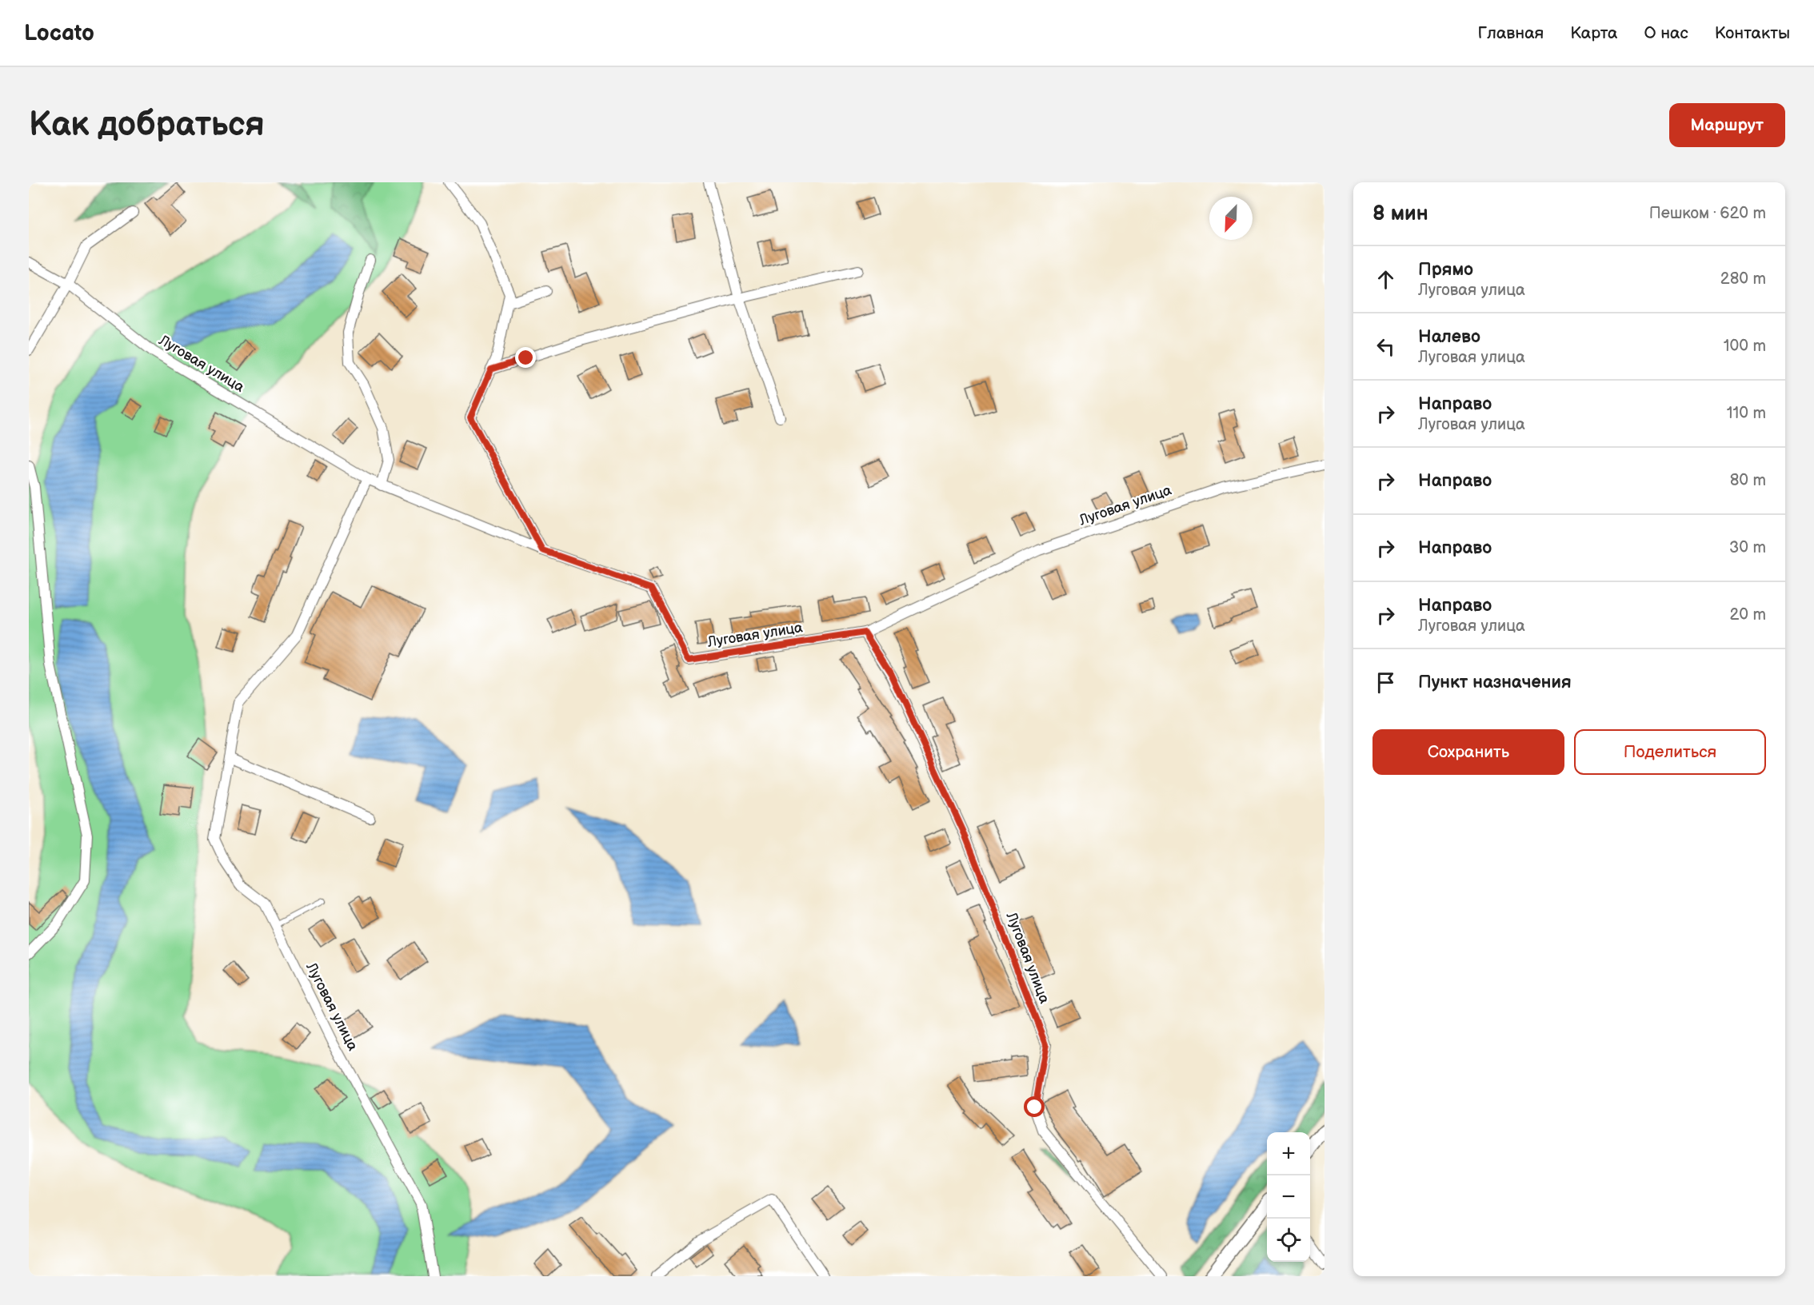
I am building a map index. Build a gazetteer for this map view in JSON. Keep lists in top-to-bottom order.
{
  "streets": {
    "street": ["Луговая улица"]
  },
  "north": "bottom left",
  "page": {
    "header": "Locato",
    "nav": [
      "Главная",
      "Карта",
      "О нас",
      "Контакты"
    ],
    "buttons": [
      "Маршрут",
      ["Сохранить", "Поделиться"]
    ],
    "title": "Как добраться",
    "heading": ["8 мин", "Пешком · 620 m"],
    "list": [
      ["Прямо", "Луговая улица", "280 m"],
      ["Налево", "Луговая улица", "100 m"],
      ["Направо", "Луговая улица", "110 m"],
      ["Направо", "80 m"],
      ["Направо", "30 m"],
      ["Направо", "Луговая улица", "20 m"],
      "Пункт назначения"
    ],
    "map_buttons": ["+", "−"]
  }
}
